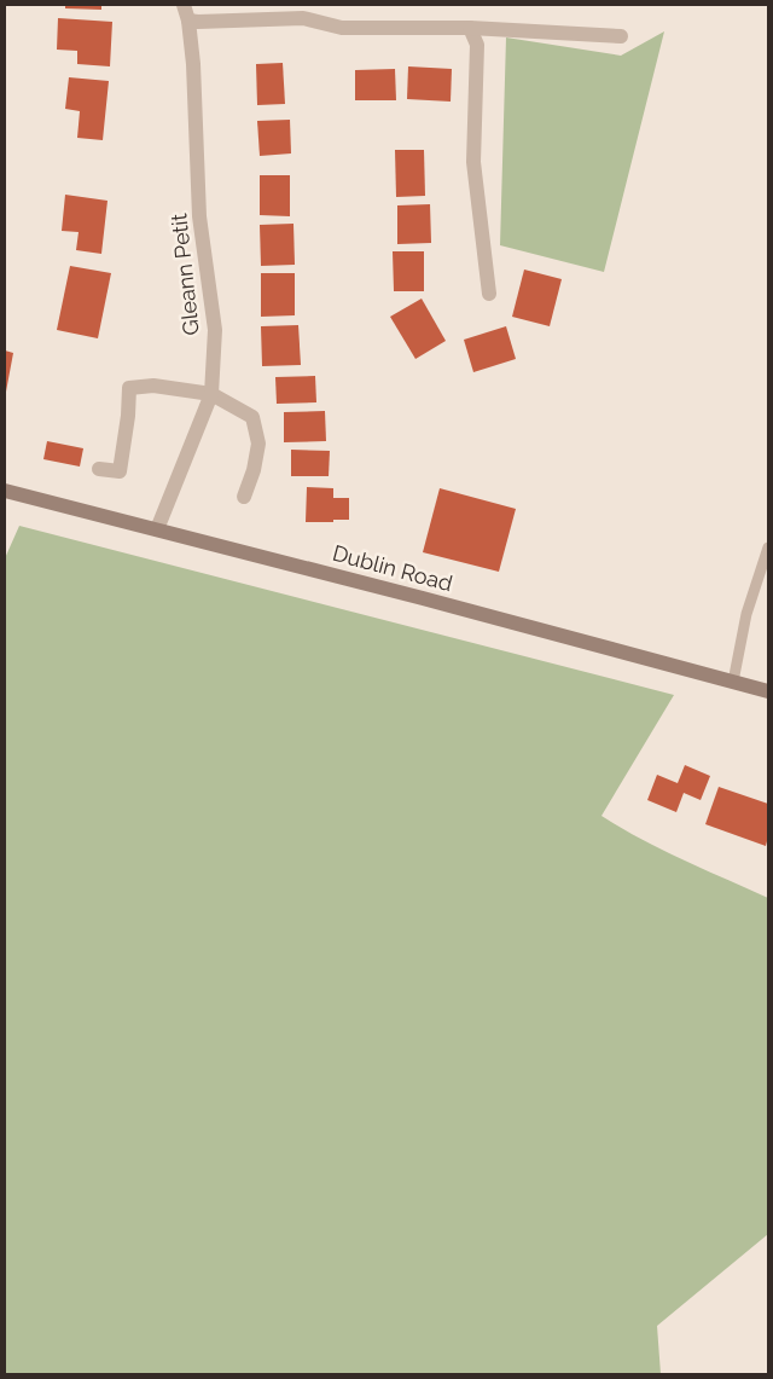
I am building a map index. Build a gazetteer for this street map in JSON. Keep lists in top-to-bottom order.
{
  "streets": {
    "main road": ["Dublin Road"],
    "street": ["Gleann Petit"]
  },
  "crossings": [
    ["Gleann Petit", "Dublin Road"]
  ]
}
